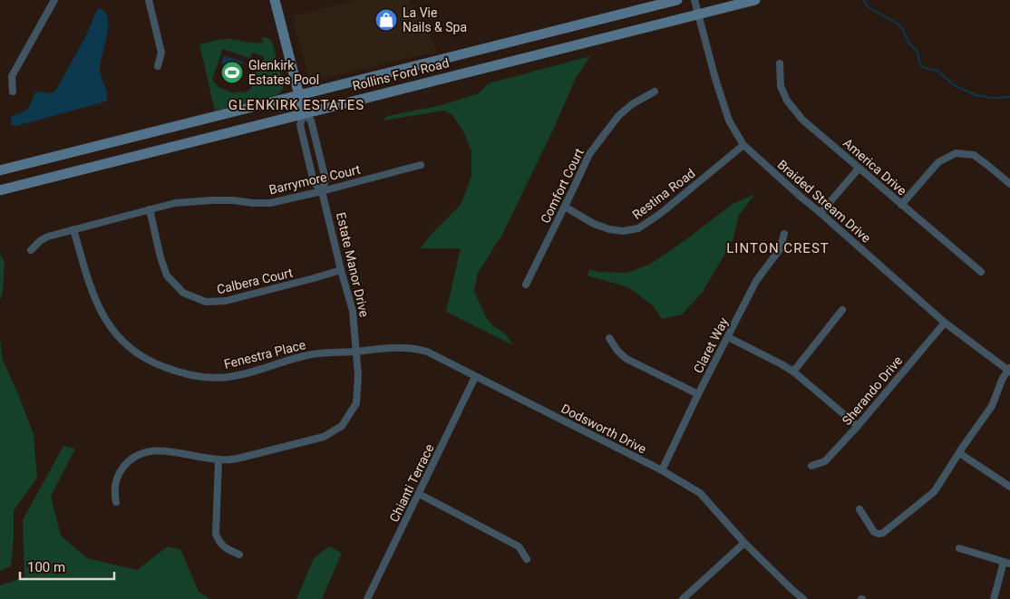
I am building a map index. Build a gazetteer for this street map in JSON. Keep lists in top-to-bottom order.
{
  "streets": {
    "main road": ["Rollins Ford Road", "Estate Manor Drive"],
    "street": [
      "America Drive",
      "Barrymore Court",
      "Comfort Court",
      "Restina Road",
      "Braided Stream Drive",
      "Calbera Court",
      "Claret Way",
      "Fenestra Place",
      "Sherando Drive",
      "Dodsworth Drive",
      "Chianti Terrace"
    ]
  },
  "crossings": [
    ["Rollins Ford Road", "Braided Stream Drive"],
    ["Rollins Ford Road", "Estate Manor Drive"],
    ["Barrymore Court", "Estate Manor Drive"],
    ["Barrymore Court", "Calbera Court"],
    ["Barrymore Court", "Fenestra Place"],
    ["Comfort Court", "Restina Road"],
    ["Restina Road", "Braided Stream Drive"],
    ["Braided Stream Drive", "Sherando Drive"],
    ["Estate Manor Drive", "Calbera Court"],
    ["Estate Manor Drive", "Fenestra Place"],
    ["Estate Manor Drive", "Dodsworth Drive"],
    ["Claret Way", "Dodsworth Drive"],
    ["Fenestra Place", "Dodsworth Drive"],
    ["Dodsworth Drive", "Chianti Terrace"]
  ],
  "districts": ["GLENKIRK ESTATES", "LINTON CREST"],
  "places": {
    "shop": ["La Vie Nails & Spa"],
    "sports": ["Glenkirk Estates Pool"]
  },
  "scale_bar": "100 m"
}
